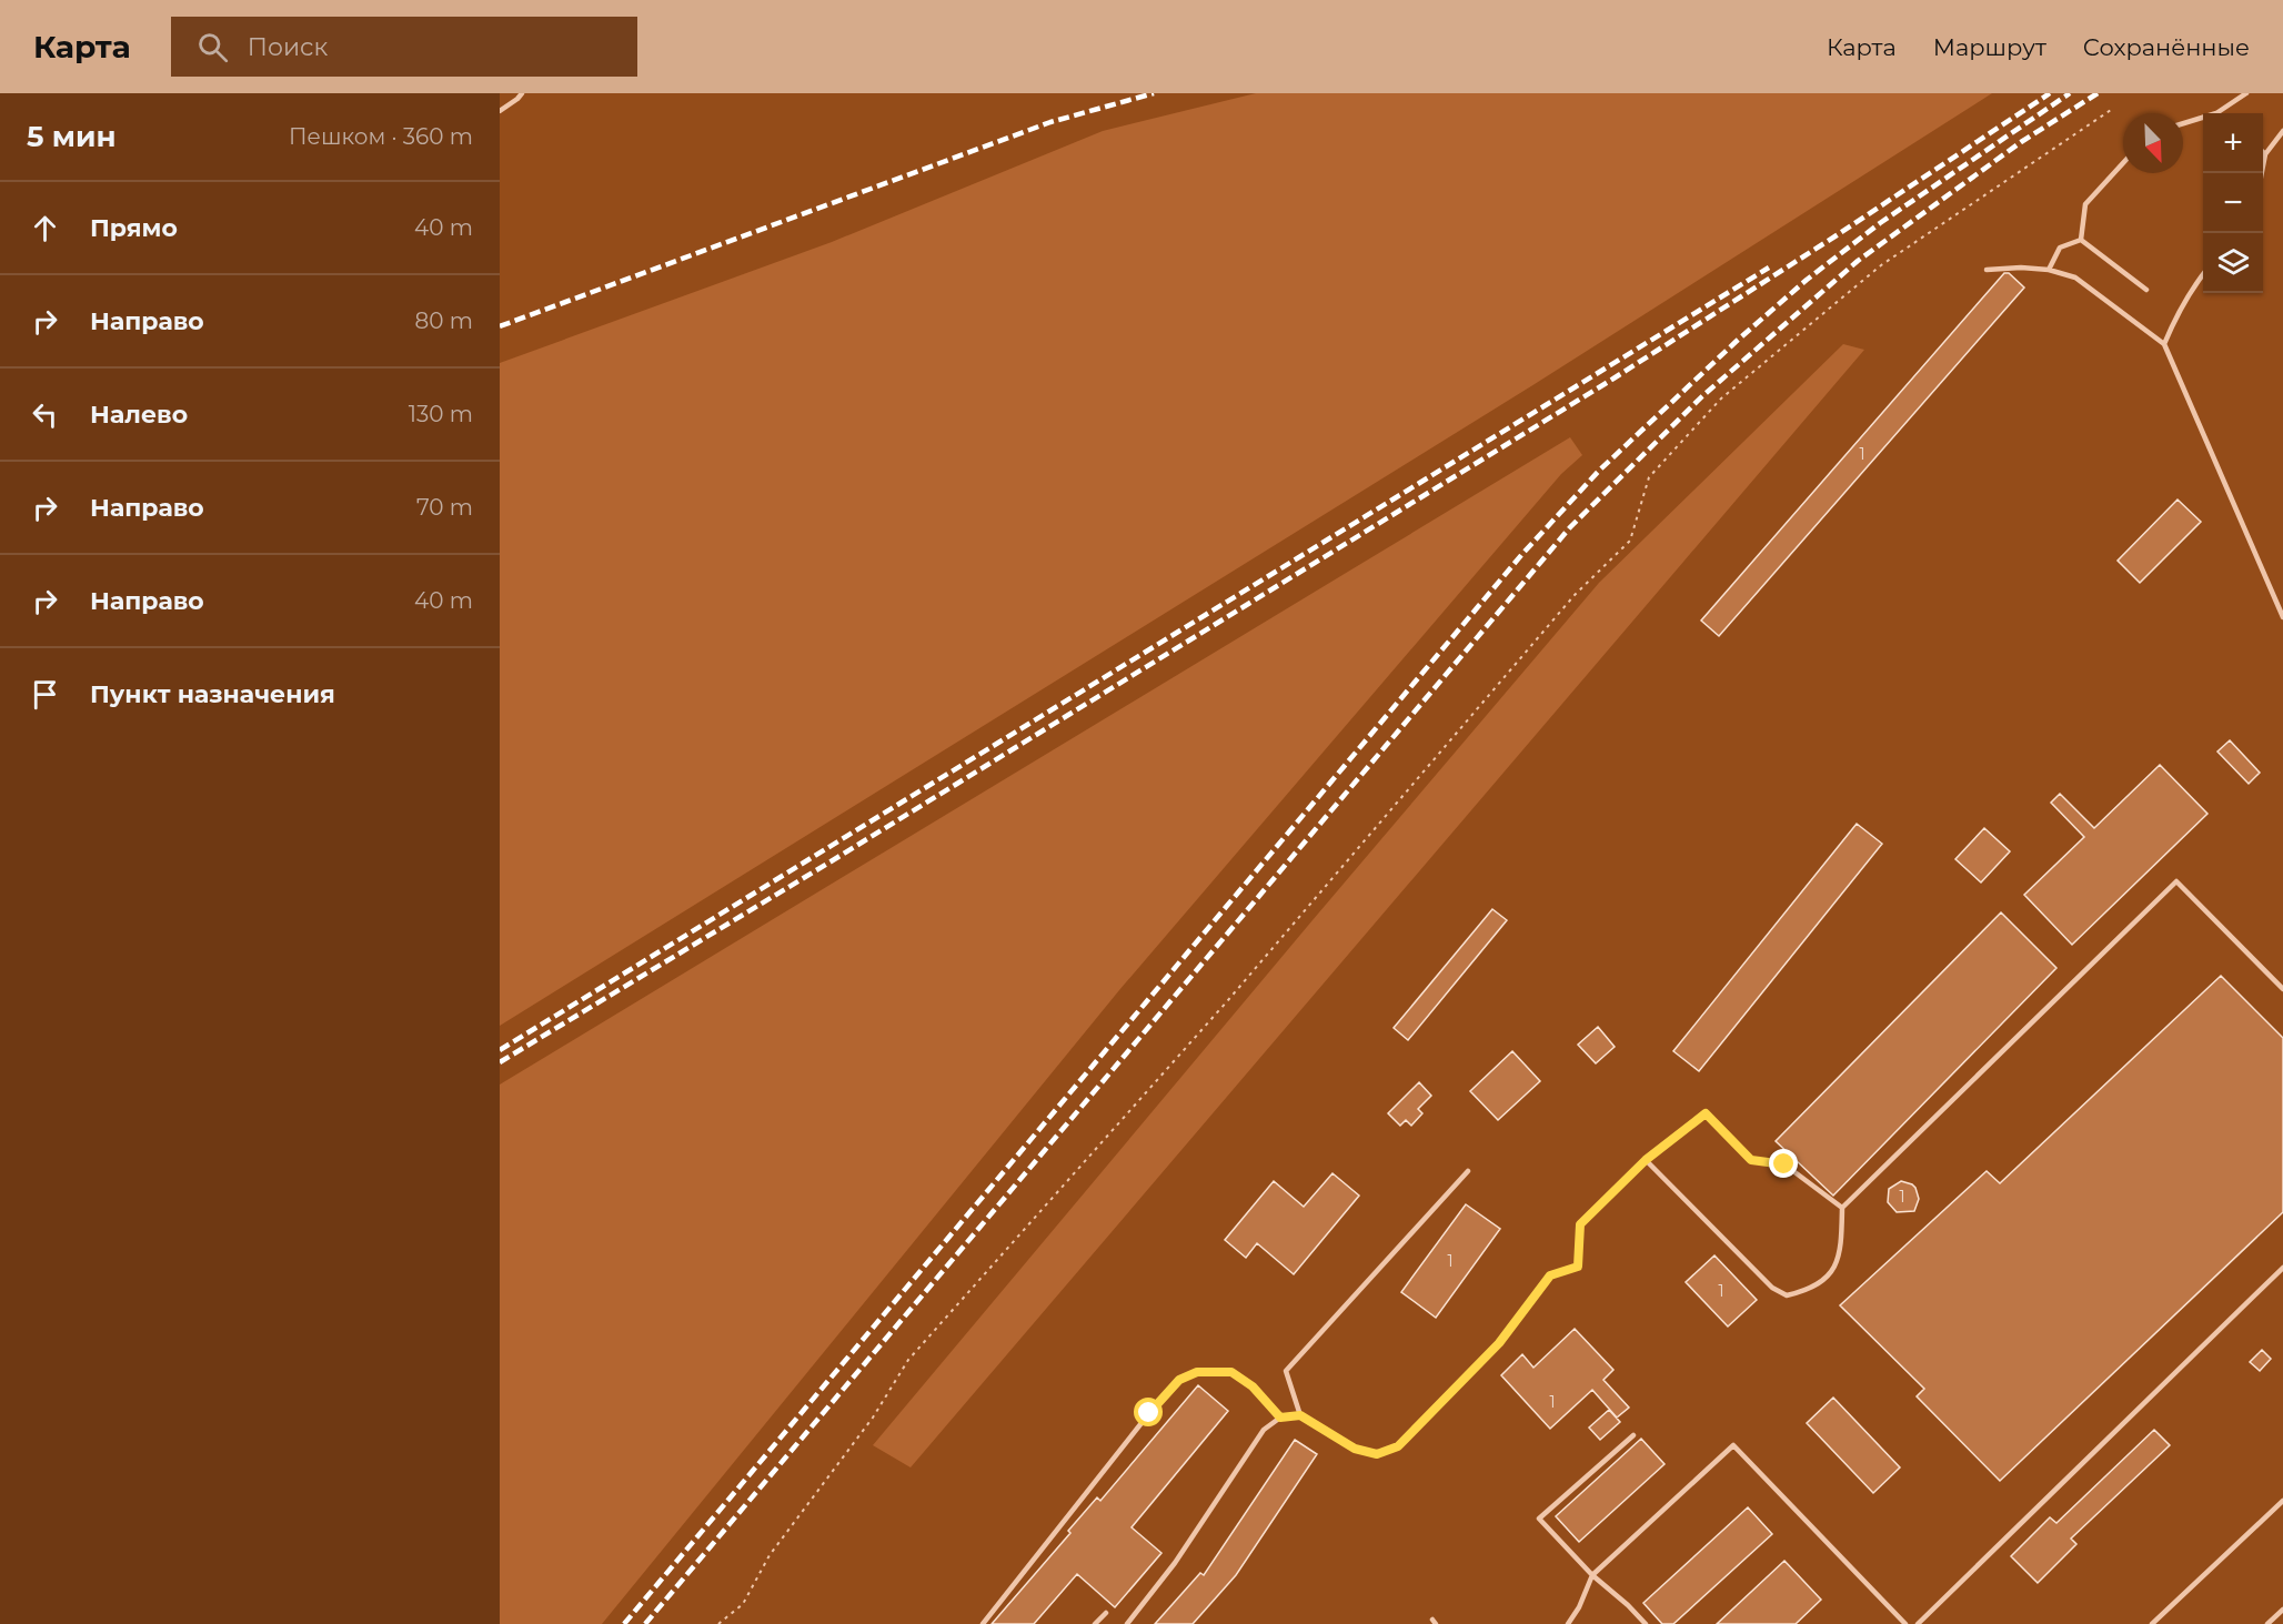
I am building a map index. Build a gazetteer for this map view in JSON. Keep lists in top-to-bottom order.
{
  "house_numbers": [
    "1",
    "1",
    "1",
    "1",
    "1"
  ],
  "north": "bottom right",
  "page": {
    "header": "Карта",
    "search": "Поиск",
    "nav": ["Карта", "Маршрут", "Сохранённые"],
    "heading": ["5 мин", "Пешком · 360 m"],
    "map_buttons": ["+", "−"],
    "list": [
      ["Прямо", "40 m"],
      ["Направо", "80 m"],
      ["Налево", "130 m"],
      ["Направо", "70 m"],
      ["Направо", "40 m"],
      "Пункт назначения"
    ]
  }
}
